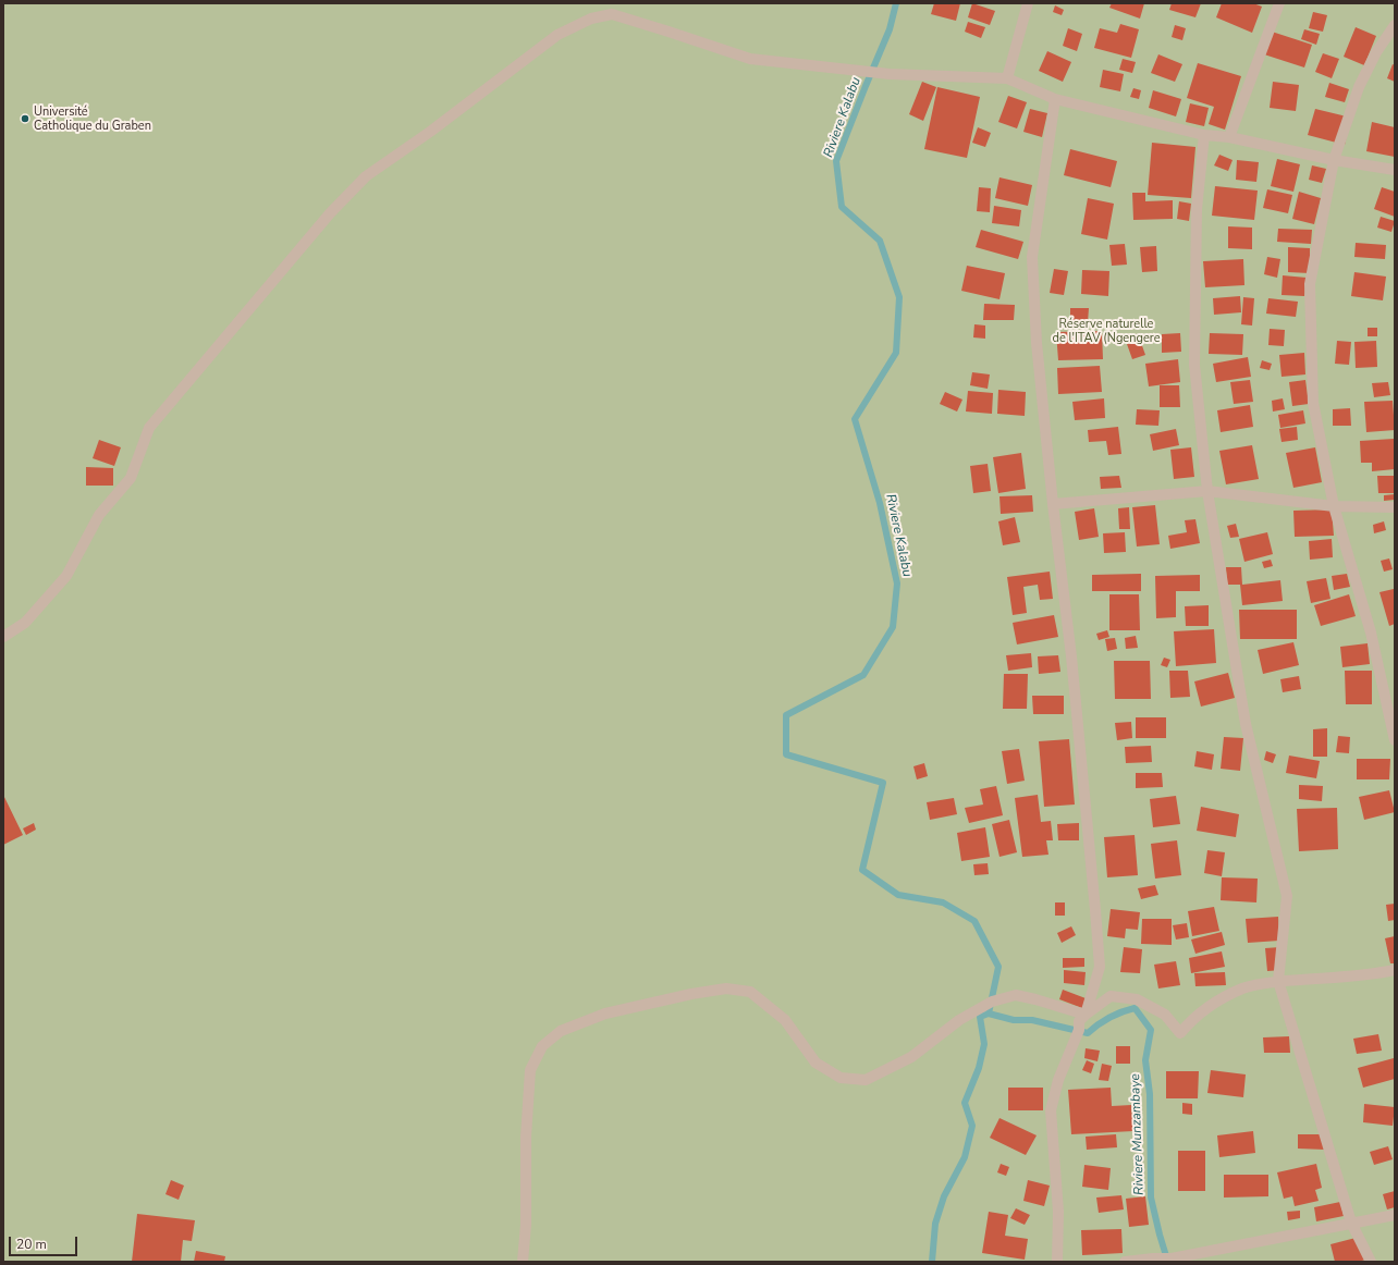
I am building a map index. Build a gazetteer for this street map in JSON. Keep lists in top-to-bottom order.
{
  "water": ["Riviere Kalabu", "Riviere Munzambaye"],
  "parks": ["Réserve naturelle de l'ITAV (Ngengere"],
  "places": ["Université Catholique du Graben"],
  "scale_bar": "20 m"
}
